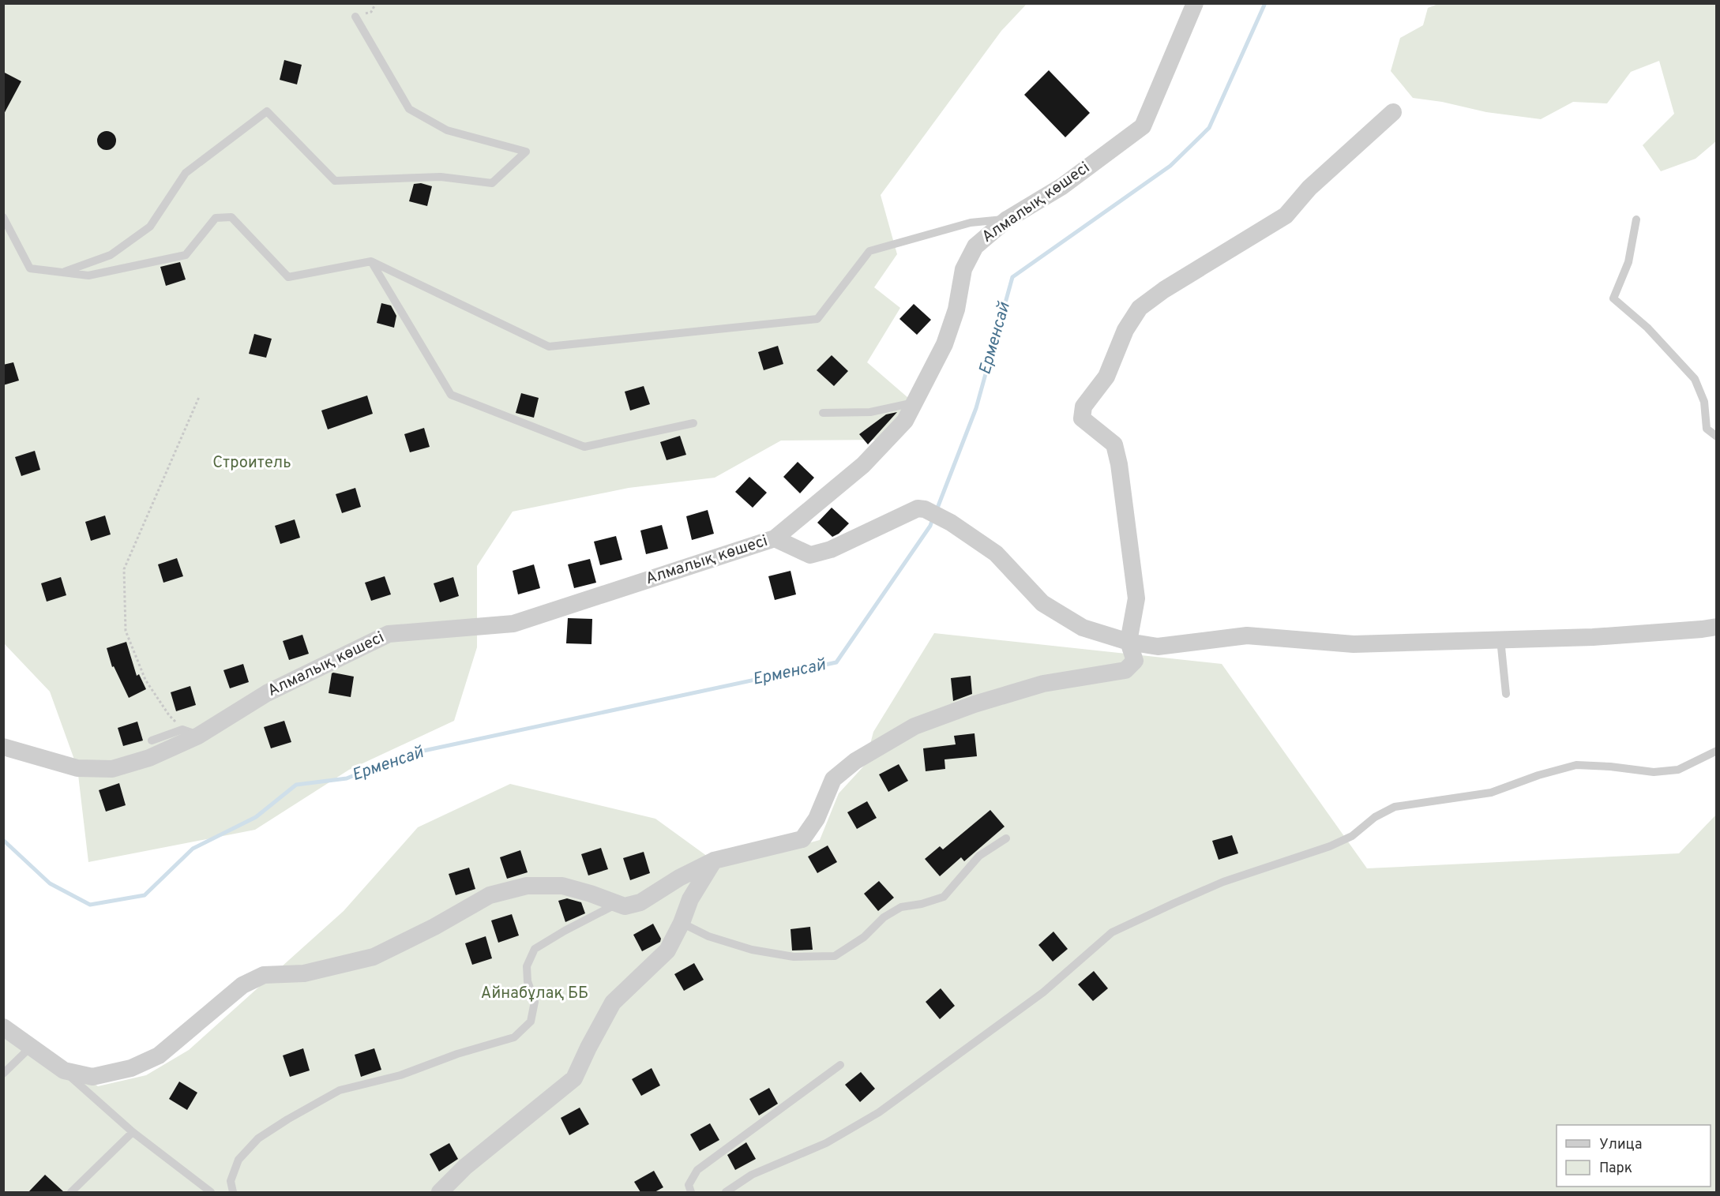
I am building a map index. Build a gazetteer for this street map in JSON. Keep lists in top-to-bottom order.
{
  "streets": {
    "street": ["Алмалық көшесі"]
  },
  "water": ["Ерменсай"],
  "parks": ["Строитель", "Айнабұлақ ББ"],
  "legend": ["Улица", "Парк"]
}
